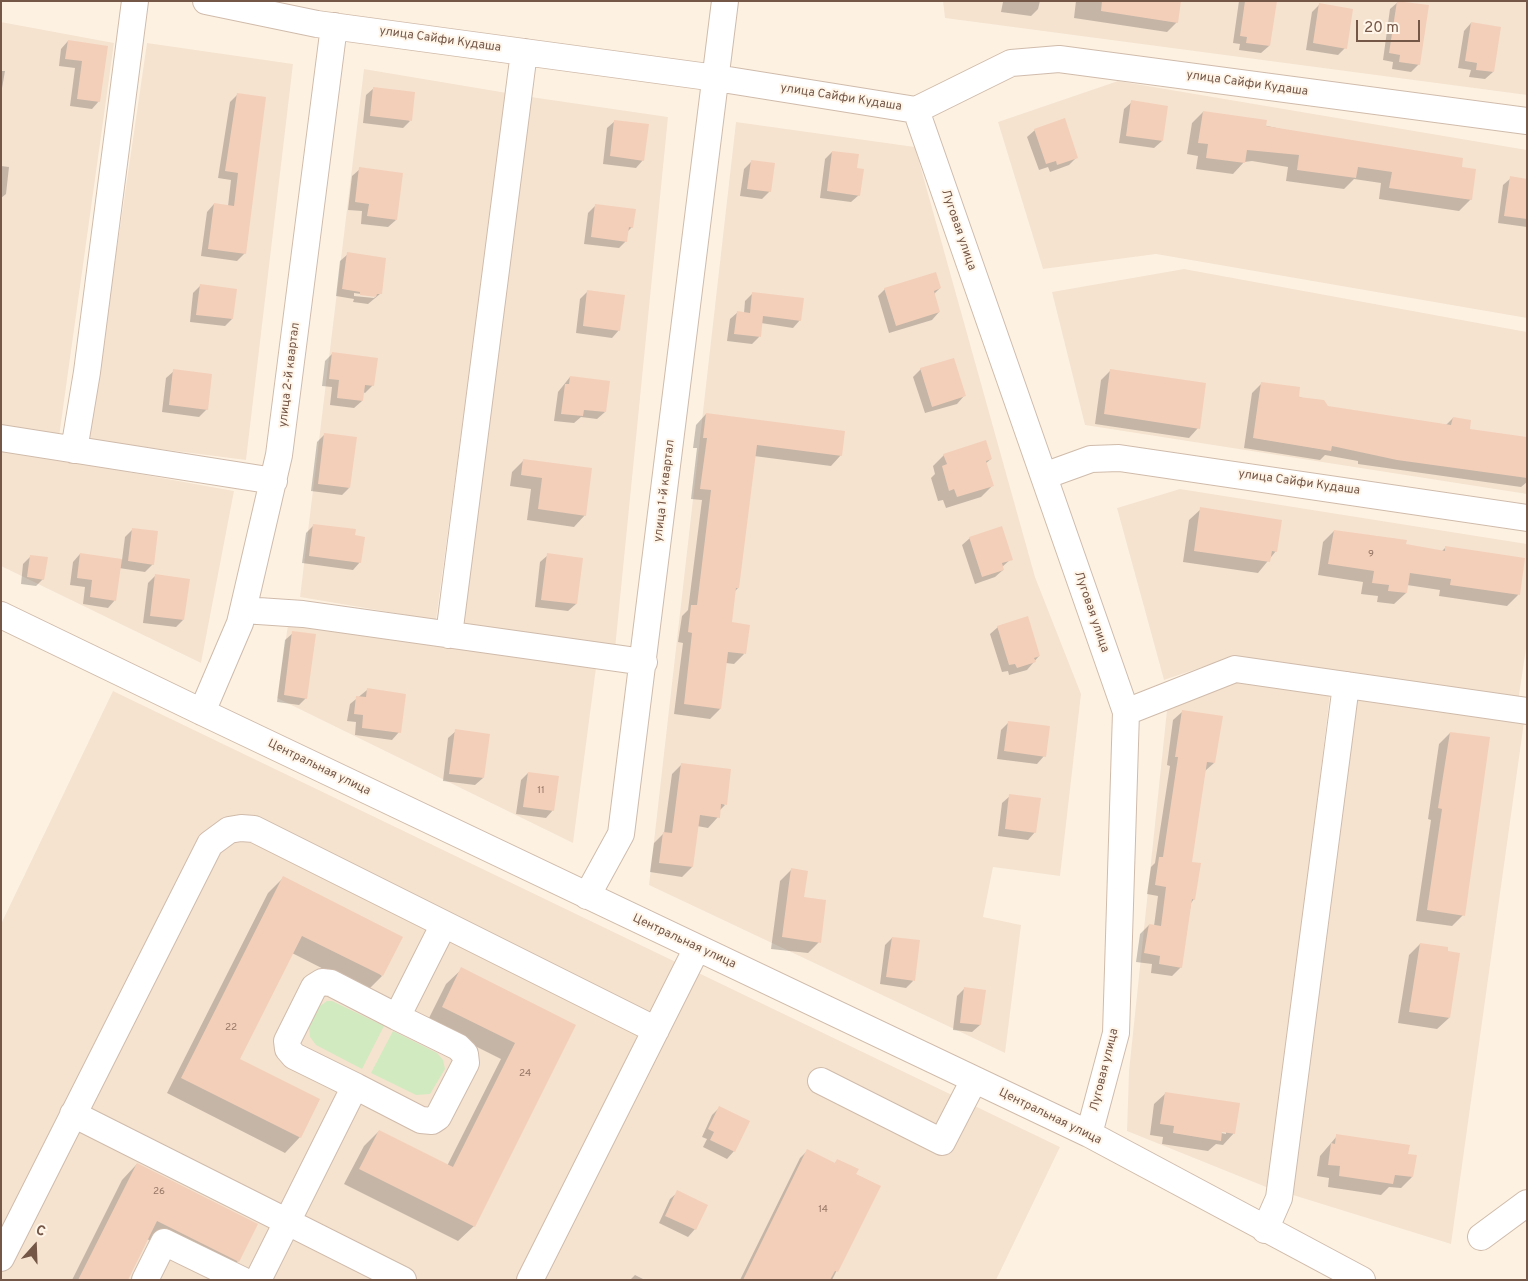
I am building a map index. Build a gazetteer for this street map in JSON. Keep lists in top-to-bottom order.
{
  "streets": {
    "street": [
      "улица Сайфи Кудаша",
      "Луговая улица",
      "улица 2-й квартал",
      "улица 1-й квартал",
      "Центральная улица"
    ]
  },
  "crossings": [
    ["улица Сайфи Кудаша", "Луговая улица"],
    ["улица Сайфи Кудаша", "улица 2-й квартал"],
    ["улица Сайфи Кудаша", "улица 1-й квартал"],
    ["Луговая улица", "Центральная улица"],
    ["улица 2-й квартал", "Центральная улица"],
    ["улица 1-й квартал", "Центральная улица"]
  ],
  "house_numbers": [
    "9",
    "11",
    "22",
    "24",
    "26",
    "14"
  ],
  "scale_bar": "20 m",
  "north": "top"
}
